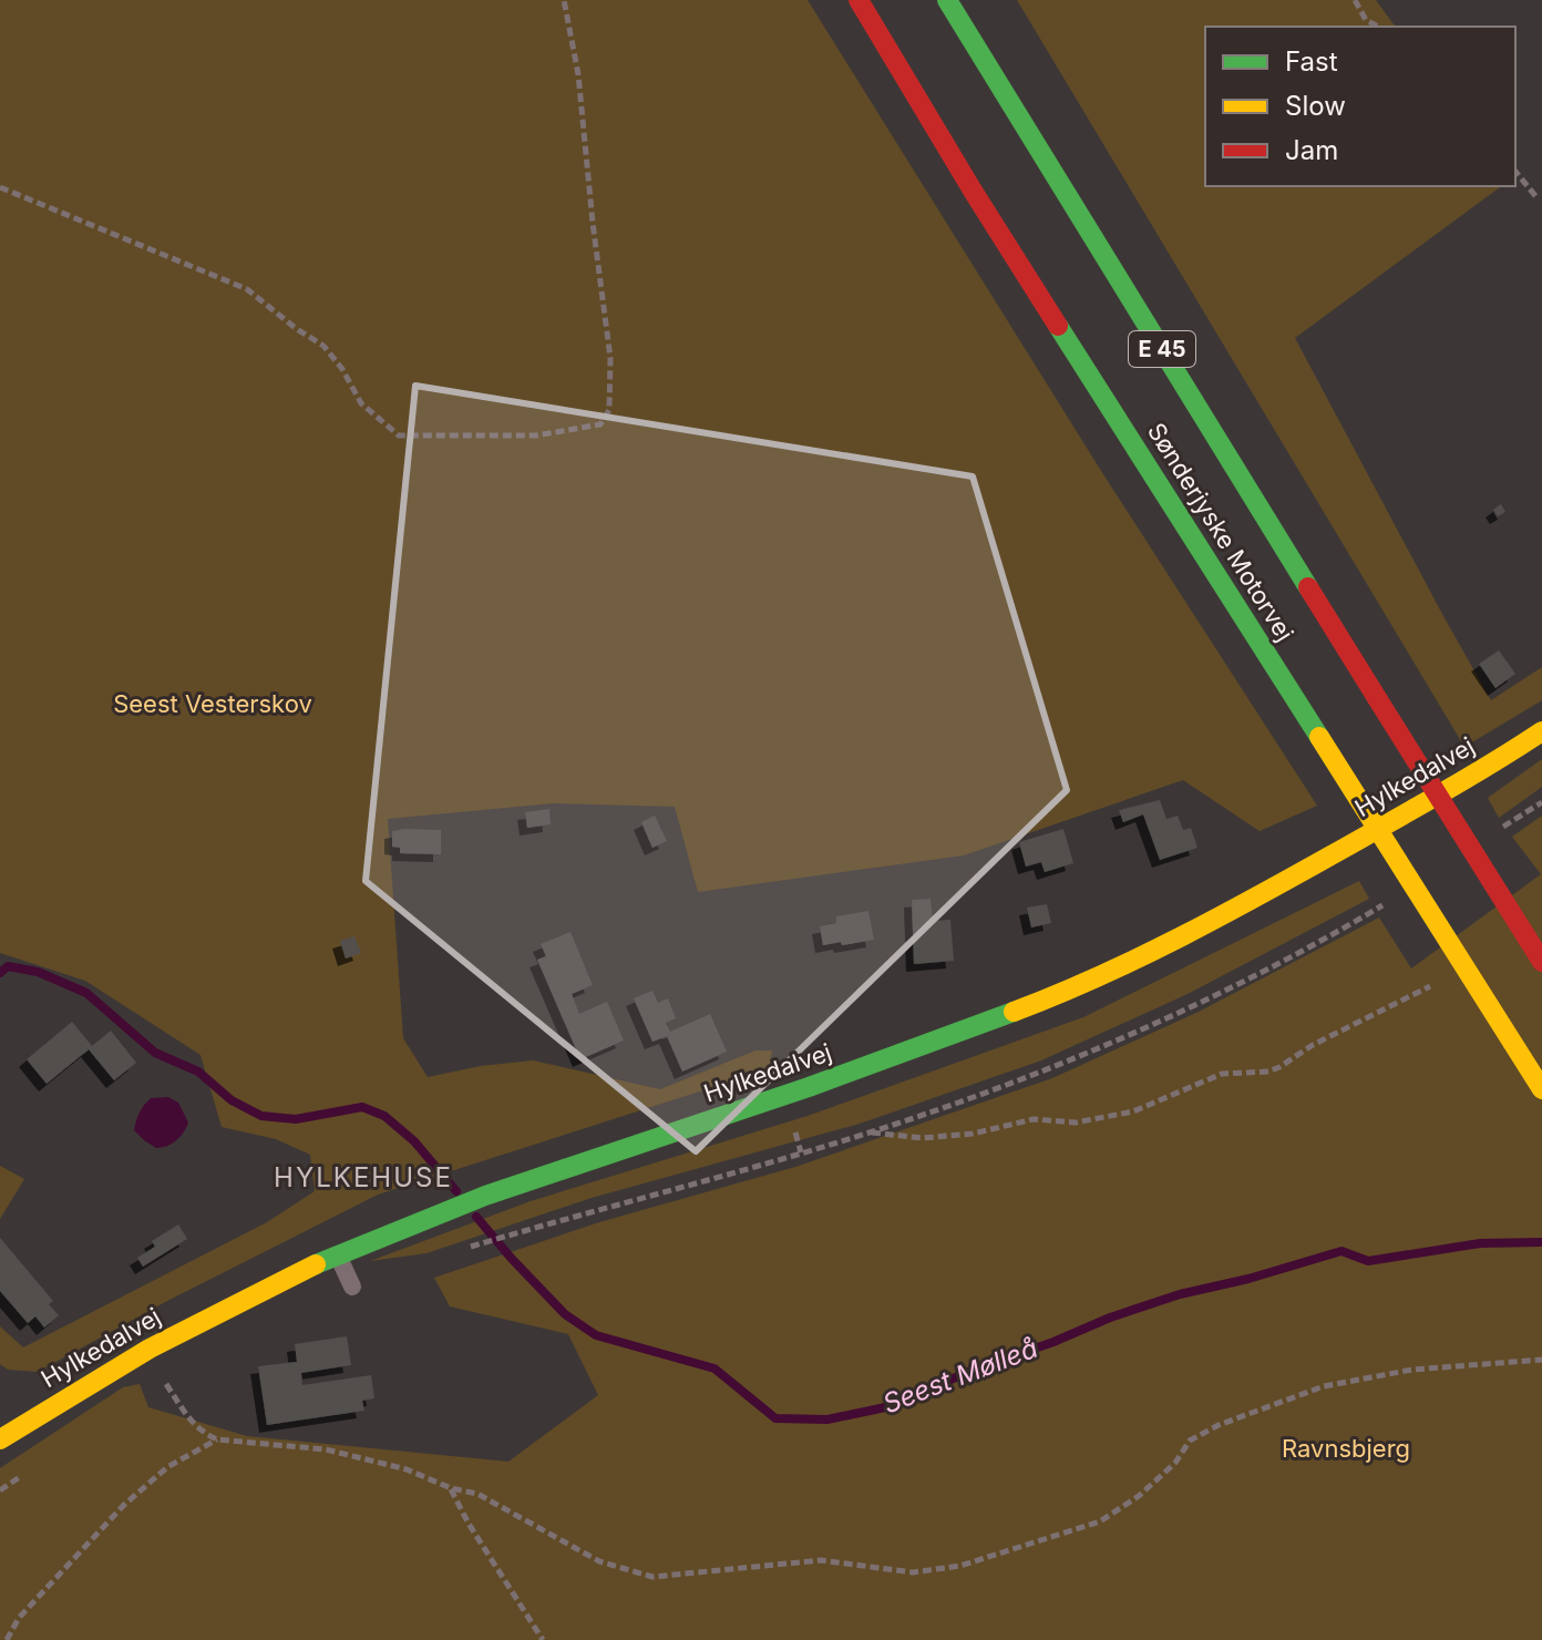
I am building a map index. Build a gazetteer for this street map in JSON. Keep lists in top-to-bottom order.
{
  "streets": {
    "main road": ["E 45", "Sønderjyske Motorvej", "Hylkedalvej"]
  },
  "districts": ["HYLKEHUSE"],
  "water": ["Seest Mølleå"],
  "parks": ["Seest Vesterskov", "Ravnsbjerg"],
  "legend": ["Fast", "Slow", "Jam"]
}
